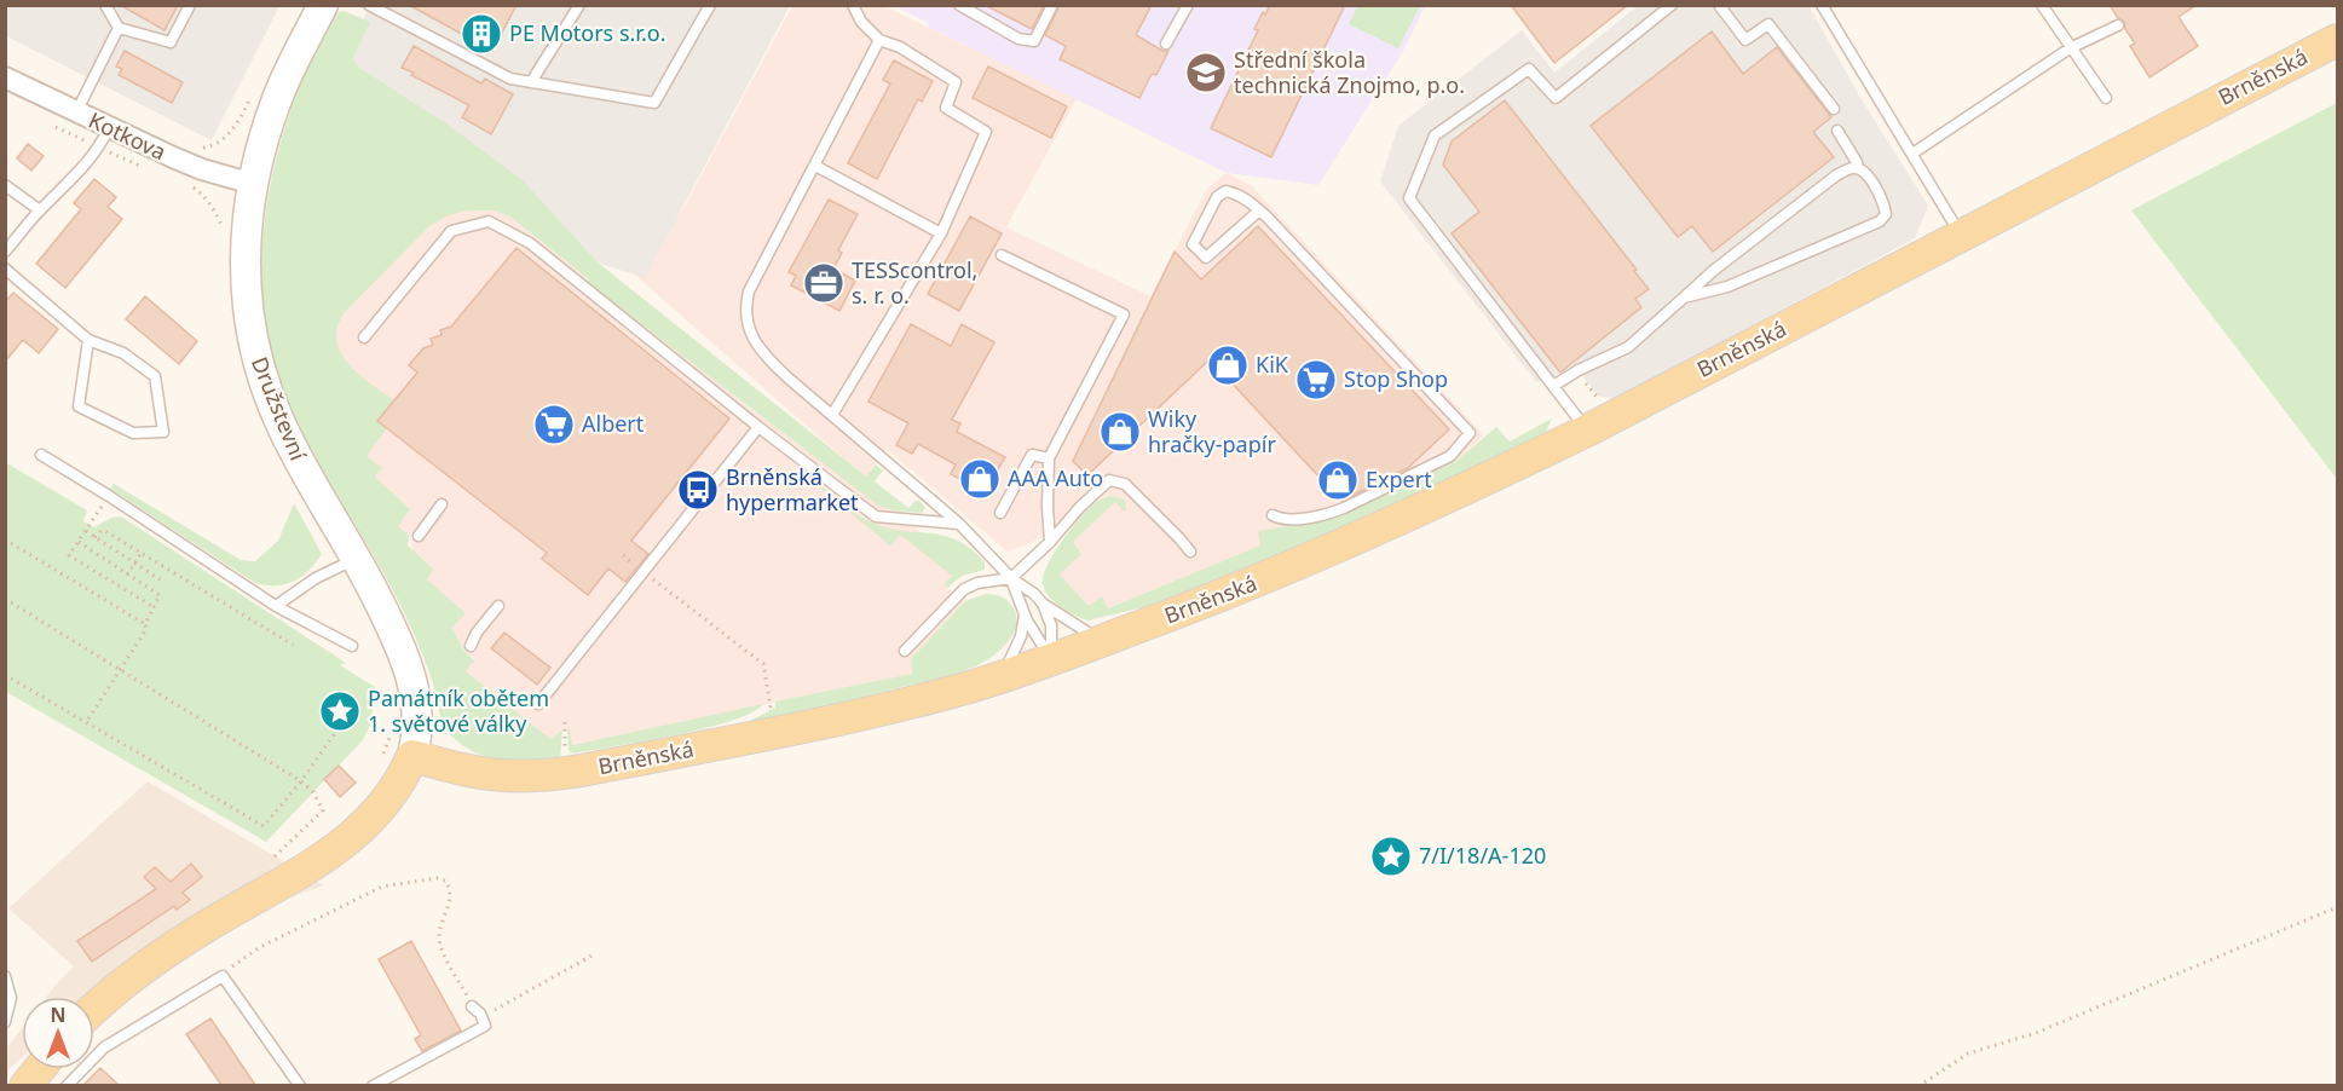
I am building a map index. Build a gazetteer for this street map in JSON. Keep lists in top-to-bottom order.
{
  "streets": {
    "main road": ["Brněnská", "Družstevní"],
    "street": ["Kotkova"]
  },
  "crossings": [
    ["Brněnská", "Družstevní"],
    ["Kotkova", "Družstevní"]
  ],
  "places": {
    "building": ["PE Motors s.r.o."],
    "school or university": ["Střední škola technická Znojmo, p.o."],
    "office": ["TESScontrol, s. r. o."],
    "shop": [
      "KiK",
      "Wiky hračky-papír",
      "AAA Auto",
      "Expert"
    ],
    "supermarket": ["Stop Shop", "Albert"],
    "bus stop": ["Brněnská hypermarket"],
    "place": ["Památník obětem 1. světové války", "7/I/18/A-120"]
  },
  "north": "top"
}
